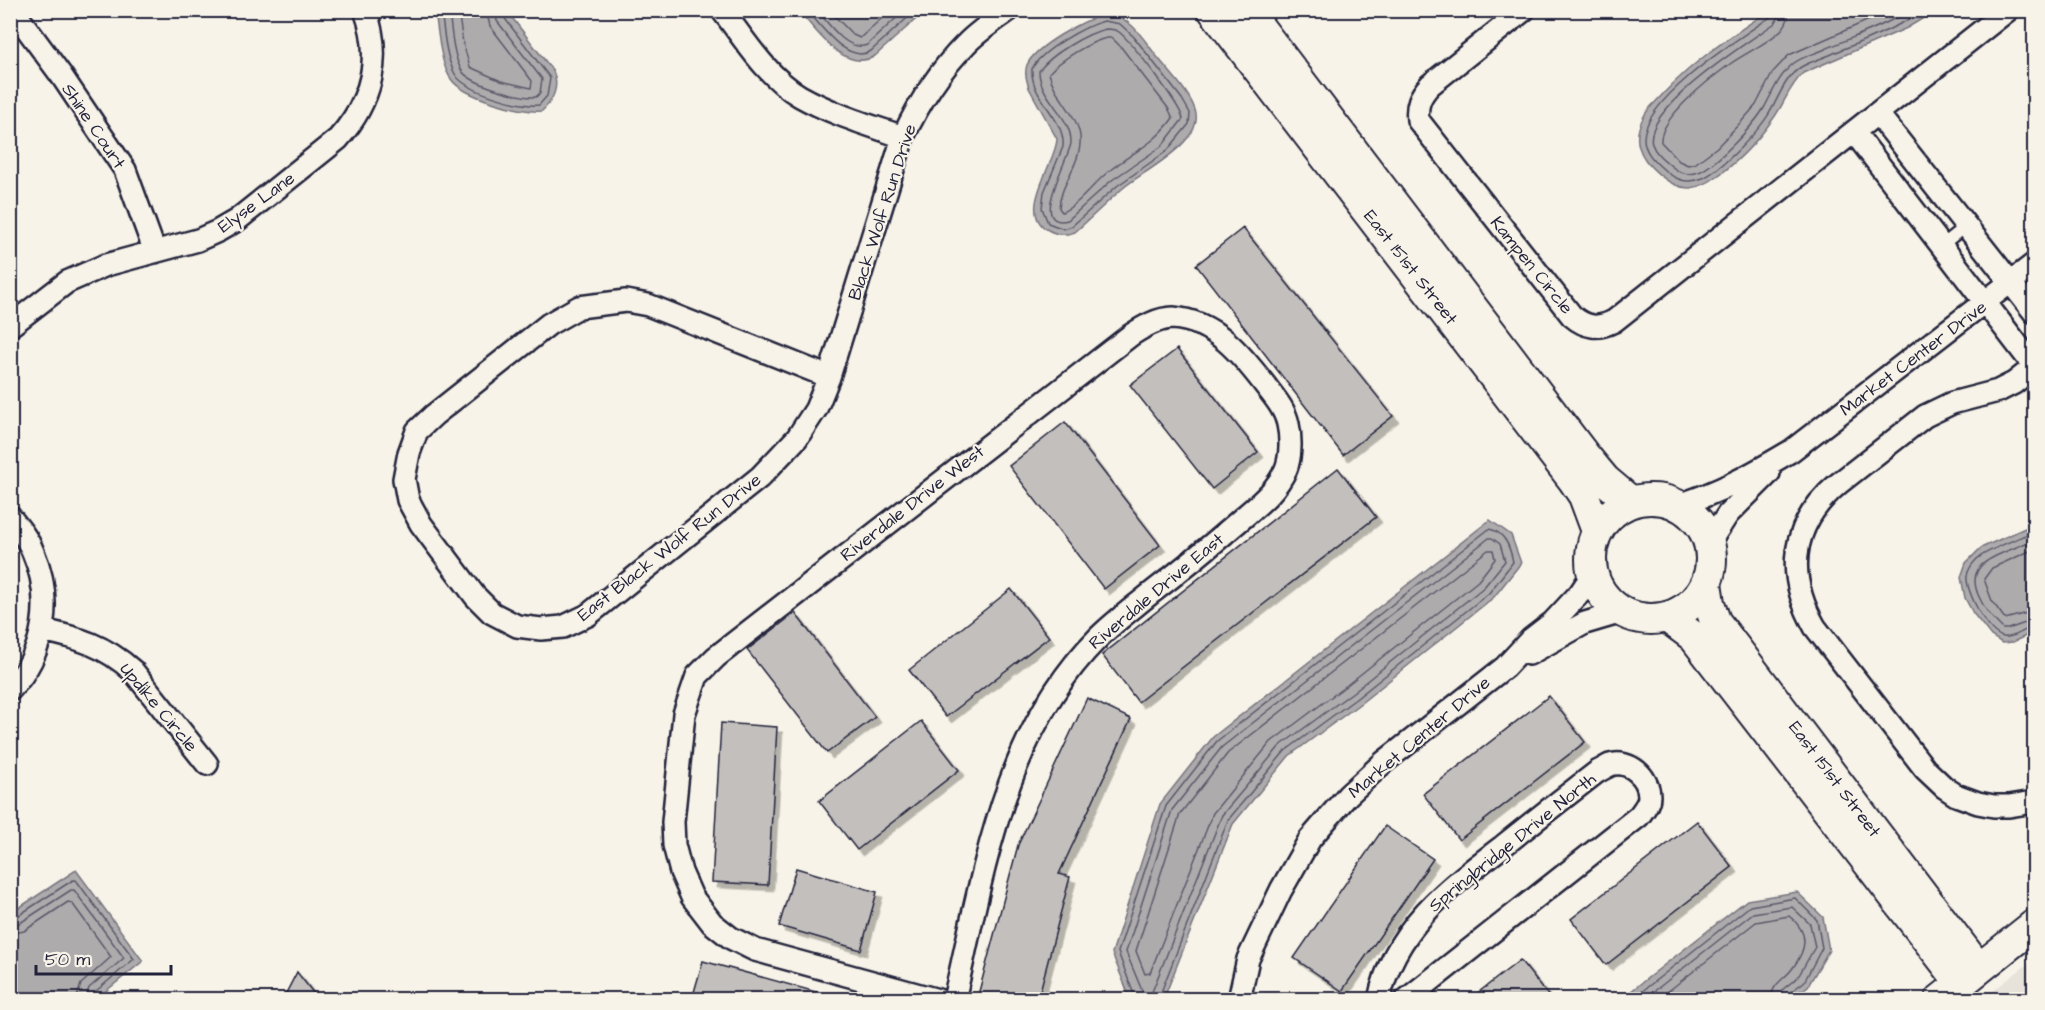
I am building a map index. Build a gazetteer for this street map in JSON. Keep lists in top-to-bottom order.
{
  "streets": {
    "street": [
      "Shine Court",
      "Elyse Lane",
      "Black Wolf Run Drive",
      "Kampen Circle",
      "East 151st Street",
      "Market Center Drive",
      "Riverdale Drive West",
      "East Black Wolf Run Drive",
      "Riverdale Drive East",
      "Updike Circle",
      "Springbridge Drive North"
    ]
  },
  "crossings": [
    ["Shine Court", "Elyse Lane"],
    ["Black Wolf Run Drive", "East Black Wolf Run Drive"],
    ["East 151st Street", "Market Center Drive"],
    ["Riverdale Drive West", "Riverdale Drive East"]
  ],
  "scale_bar": "50 m"
}
